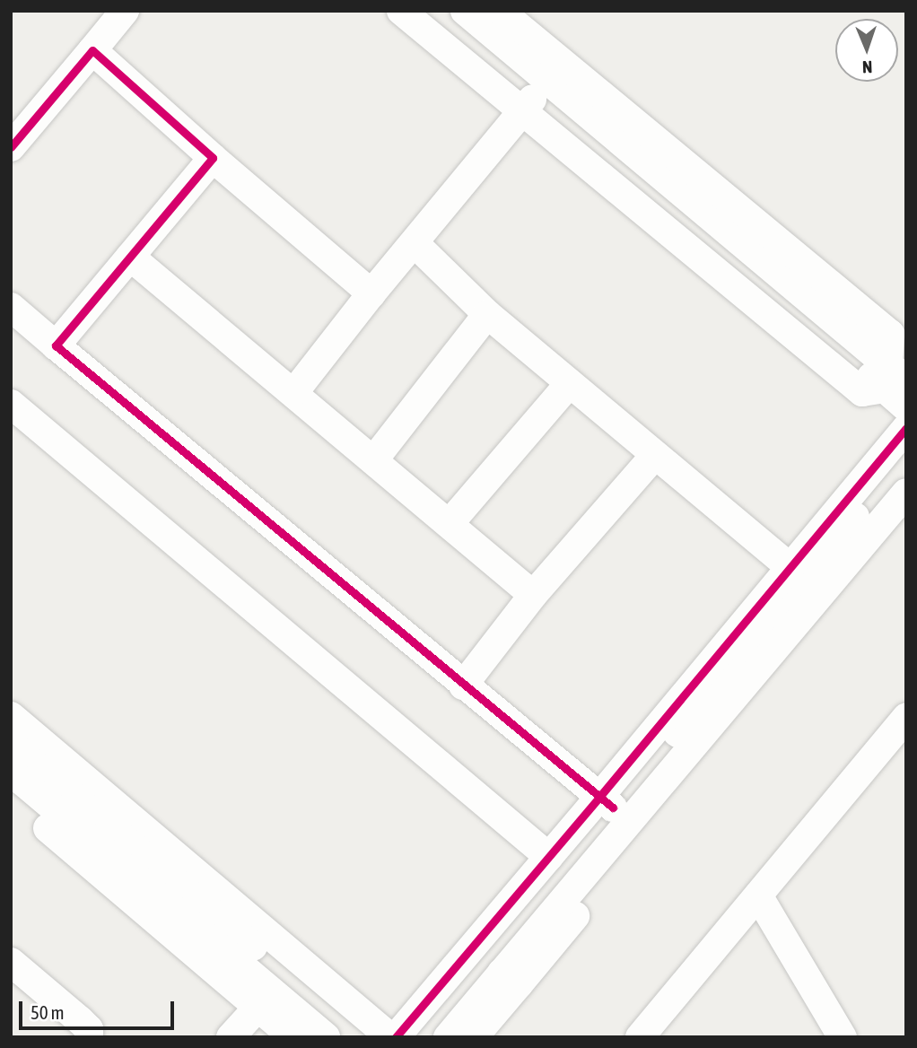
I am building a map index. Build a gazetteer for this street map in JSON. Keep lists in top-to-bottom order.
{
  "scale_bar": "50 m",
  "north": "bottom"
}
